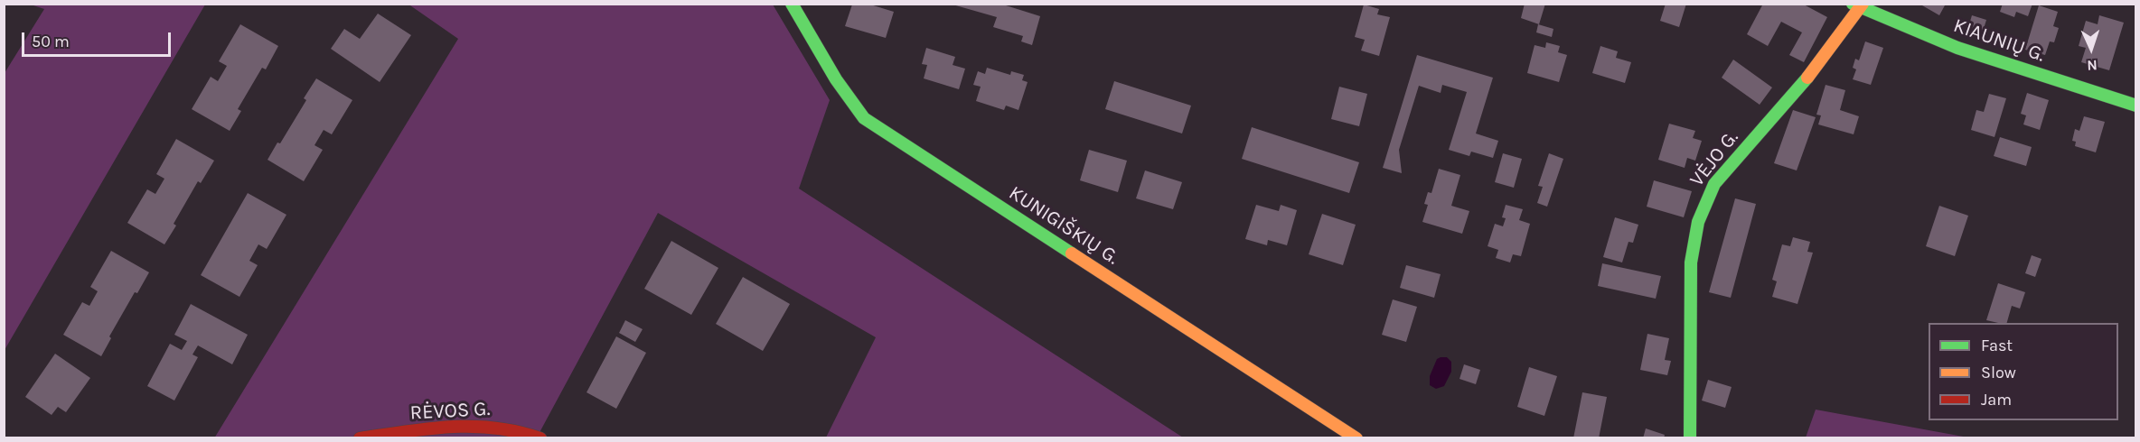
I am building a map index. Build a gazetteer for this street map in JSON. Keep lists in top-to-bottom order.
{
  "streets": {
    "street": [
      "KIAUNIŲ G.",
      "VĖJO G.",
      "KUNIGIŠKIŲ G.",
      "RĖVOS G."
    ]
  },
  "crossings": [
    ["KIAUNIŲ G.", "VĖJO G."]
  ],
  "legend": ["Fast", "Slow", "Jam"],
  "scale_bar": "50 m",
  "north": "bottom"
}
